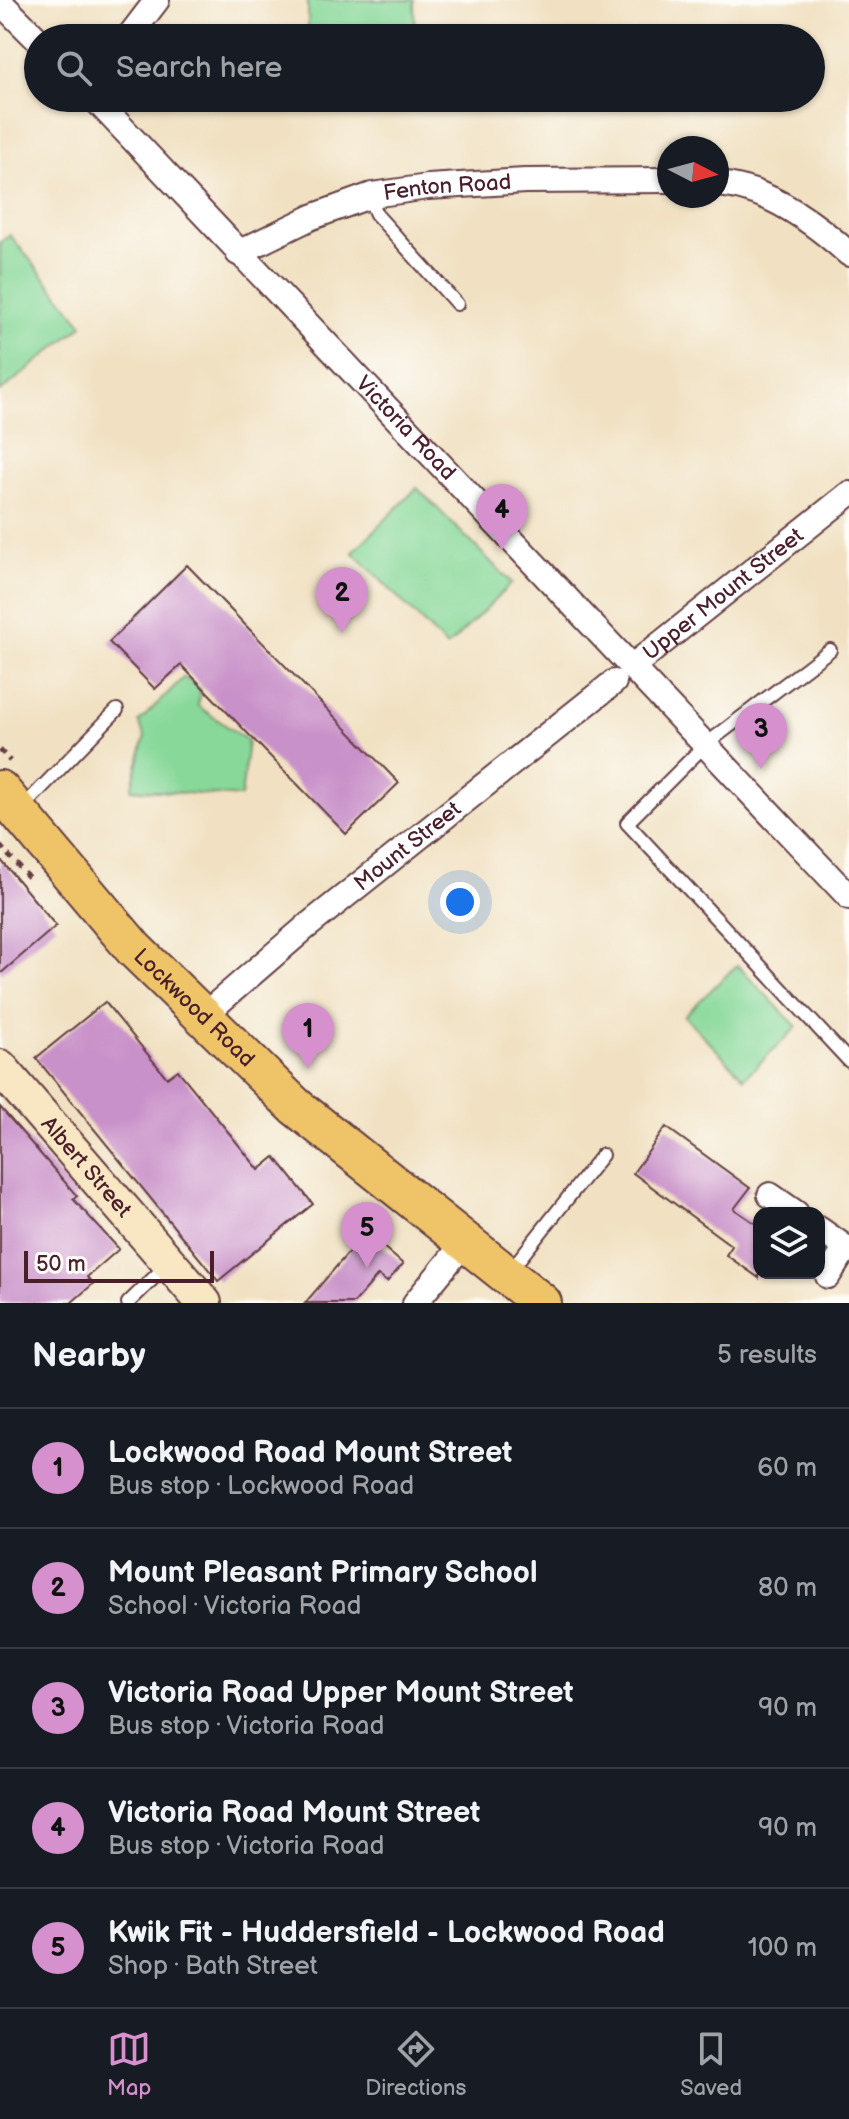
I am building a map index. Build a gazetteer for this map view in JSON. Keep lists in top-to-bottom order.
{
  "streets": {
    "main road": ["Lockwood Road"],
    "street": [
      "Fenton Road",
      "Victoria Road",
      "Upper Mount Street",
      "Mount Street",
      "Albert Street"
    ]
  },
  "crossings": [
    ["Fenton Road", "Victoria Road"],
    ["Victoria Road", "Upper Mount Street"],
    ["Mount Street", "Lockwood Road"]
  ],
  "scale_bar": "50 m",
  "north": "right",
  "page": {
    "search": "Search here",
    "pins": [
      "4",
      "2",
      "3",
      "1",
      "5"
    ],
    "scale": "50 m",
    "heading": ["Nearby", "5 results"],
    "list": [
      {
        "mark": "1",
        "name": "Lockwood Road Mount Street",
        "note": "Bus stop · Lockwood Road",
        "value": "60 m"
      },
      {
        "mark": "2",
        "name": "Mount Pleasant Primary School",
        "note": "School · Victoria Road",
        "value": "80 m"
      },
      {
        "mark": "3",
        "name": "Victoria Road Upper Mount Street",
        "note": "Bus stop · Victoria Road",
        "value": "90 m"
      },
      {
        "mark": "4",
        "name": "Victoria Road Mount Street",
        "note": "Bus stop · Victoria Road",
        "value": "90 m"
      },
      {
        "mark": "5",
        "name": "Kwik Fit - Huddersfield - Lockwood Road",
        "note": "Shop · Bath Street",
        "value": "100 m"
      }
    ],
    "nav": ["Map", "Directions", "Saved"]
  }
}
